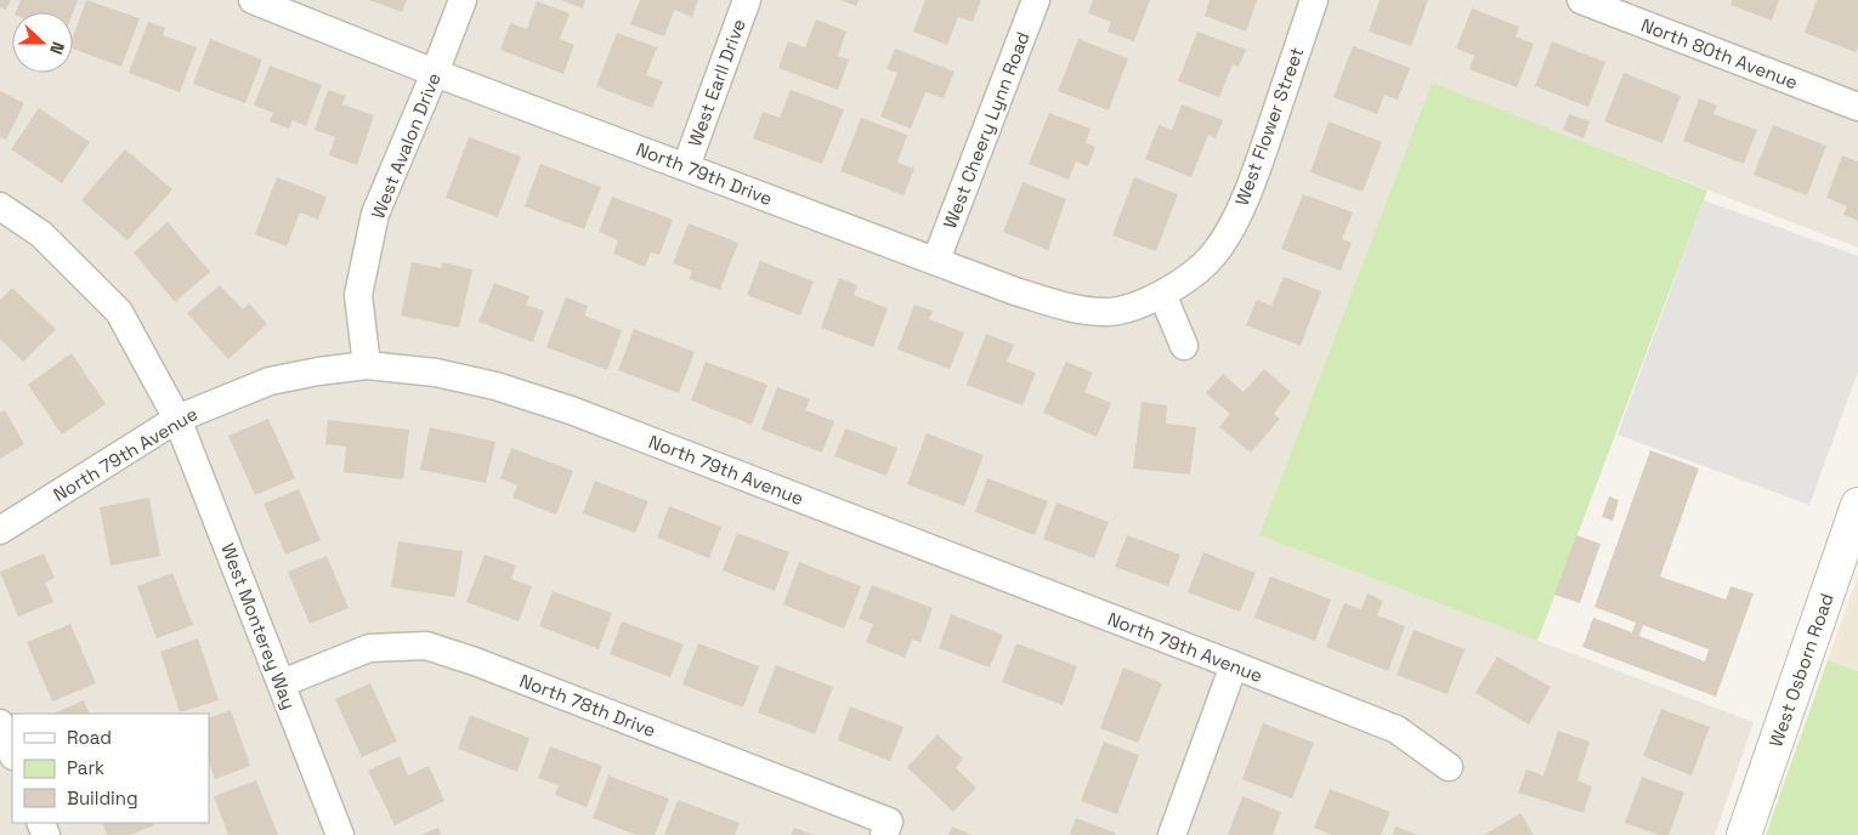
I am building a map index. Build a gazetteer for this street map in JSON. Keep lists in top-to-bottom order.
{
  "streets": {
    "street": [
      "North 80th Avenue",
      "West Earll Drive",
      "West Flower Street",
      "West Cheery Lynn Road",
      "West Avalon Drive",
      "North 79th Drive",
      "North 79th Avenue",
      "West Monterey Way",
      "West Osborn Road",
      "North 78th Drive"
    ]
  },
  "crossings": [
    ["West Earll Drive", "North 79th Drive"],
    ["West Flower Street", "North 79th Drive"],
    ["West Cheery Lynn Road", "North 79th Drive"],
    ["West Avalon Drive", "North 79th Drive"],
    ["West Avalon Drive", "North 79th Avenue"],
    ["North 79th Avenue", "West Monterey Way"],
    ["West Monterey Way", "North 78th Drive"]
  ],
  "legend": ["Road", "Park", "Building"],
  "north": "right"
}
